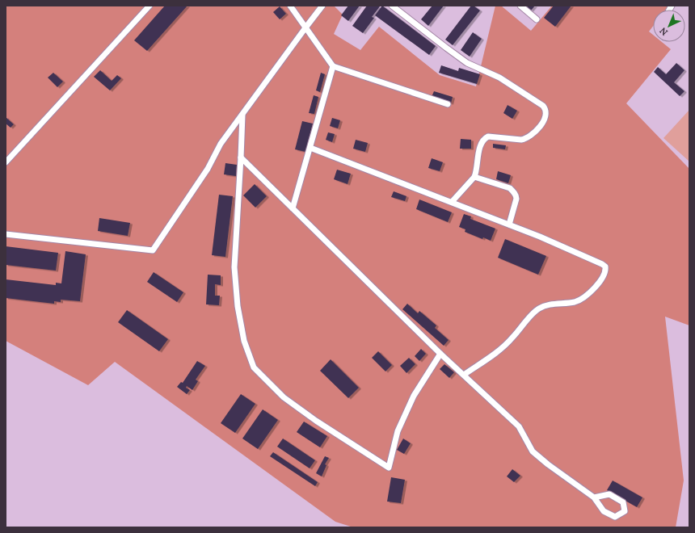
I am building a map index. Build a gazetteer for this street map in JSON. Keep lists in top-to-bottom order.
{
  "north": "bottom left"
}
